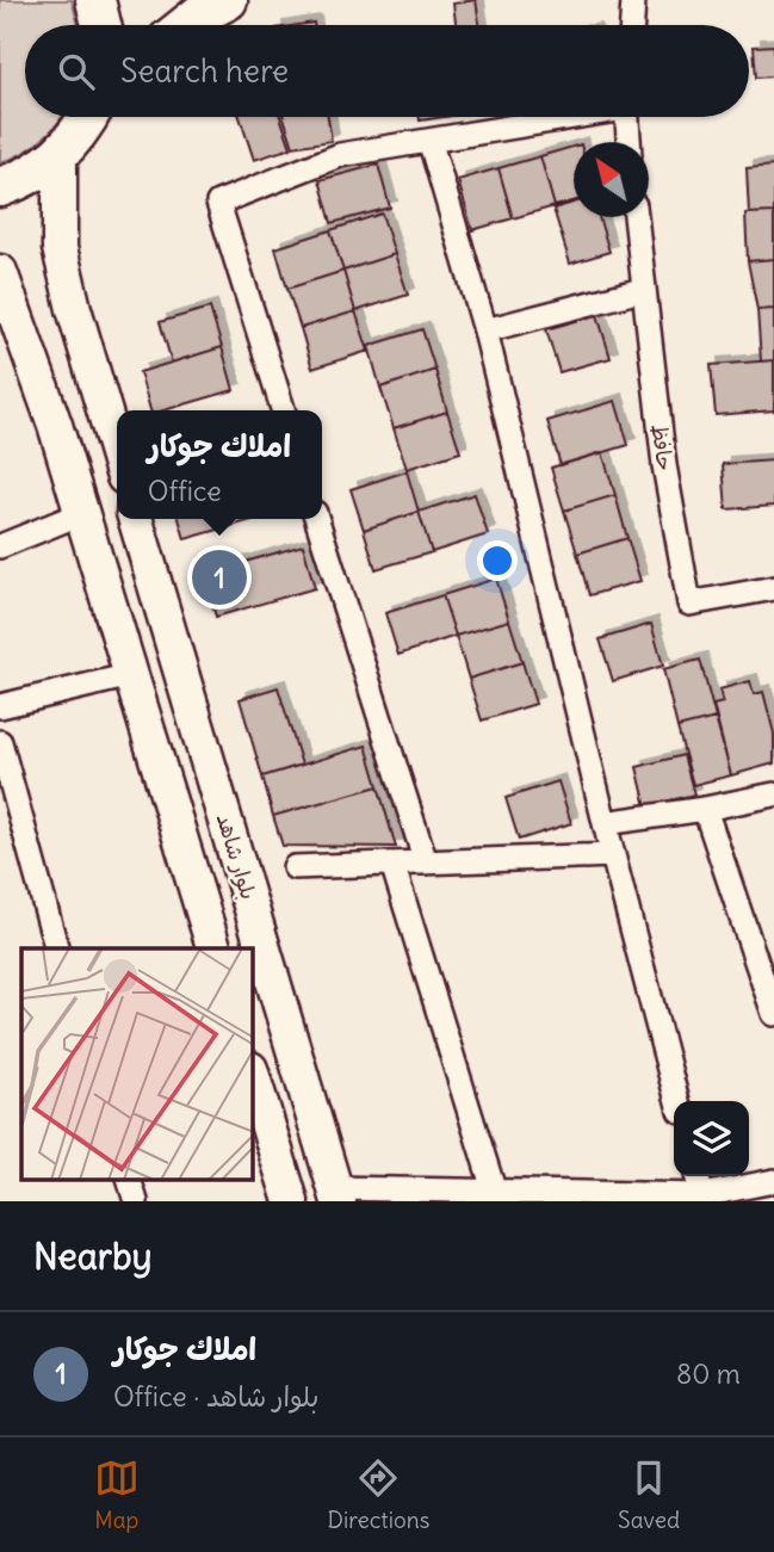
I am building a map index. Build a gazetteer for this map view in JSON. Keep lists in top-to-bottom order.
{
  "streets": {
    "main road": ["بلوار شاهد"],
    "street": ["حافظ"]
  },
  "north": "top left",
  "page": {
    "search": "Search here",
    "popup": ["املاك جوكار", "Office"],
    "pins": "1",
    "heading": "Nearby",
    "list": [
      {
        "mark": "1",
        "name": "املاك جوكار",
        "note": "Office · بلوار شاهد",
        "value": "80 m"
      }
    ],
    "nav": ["Map", "Directions", "Saved"]
  }
}
